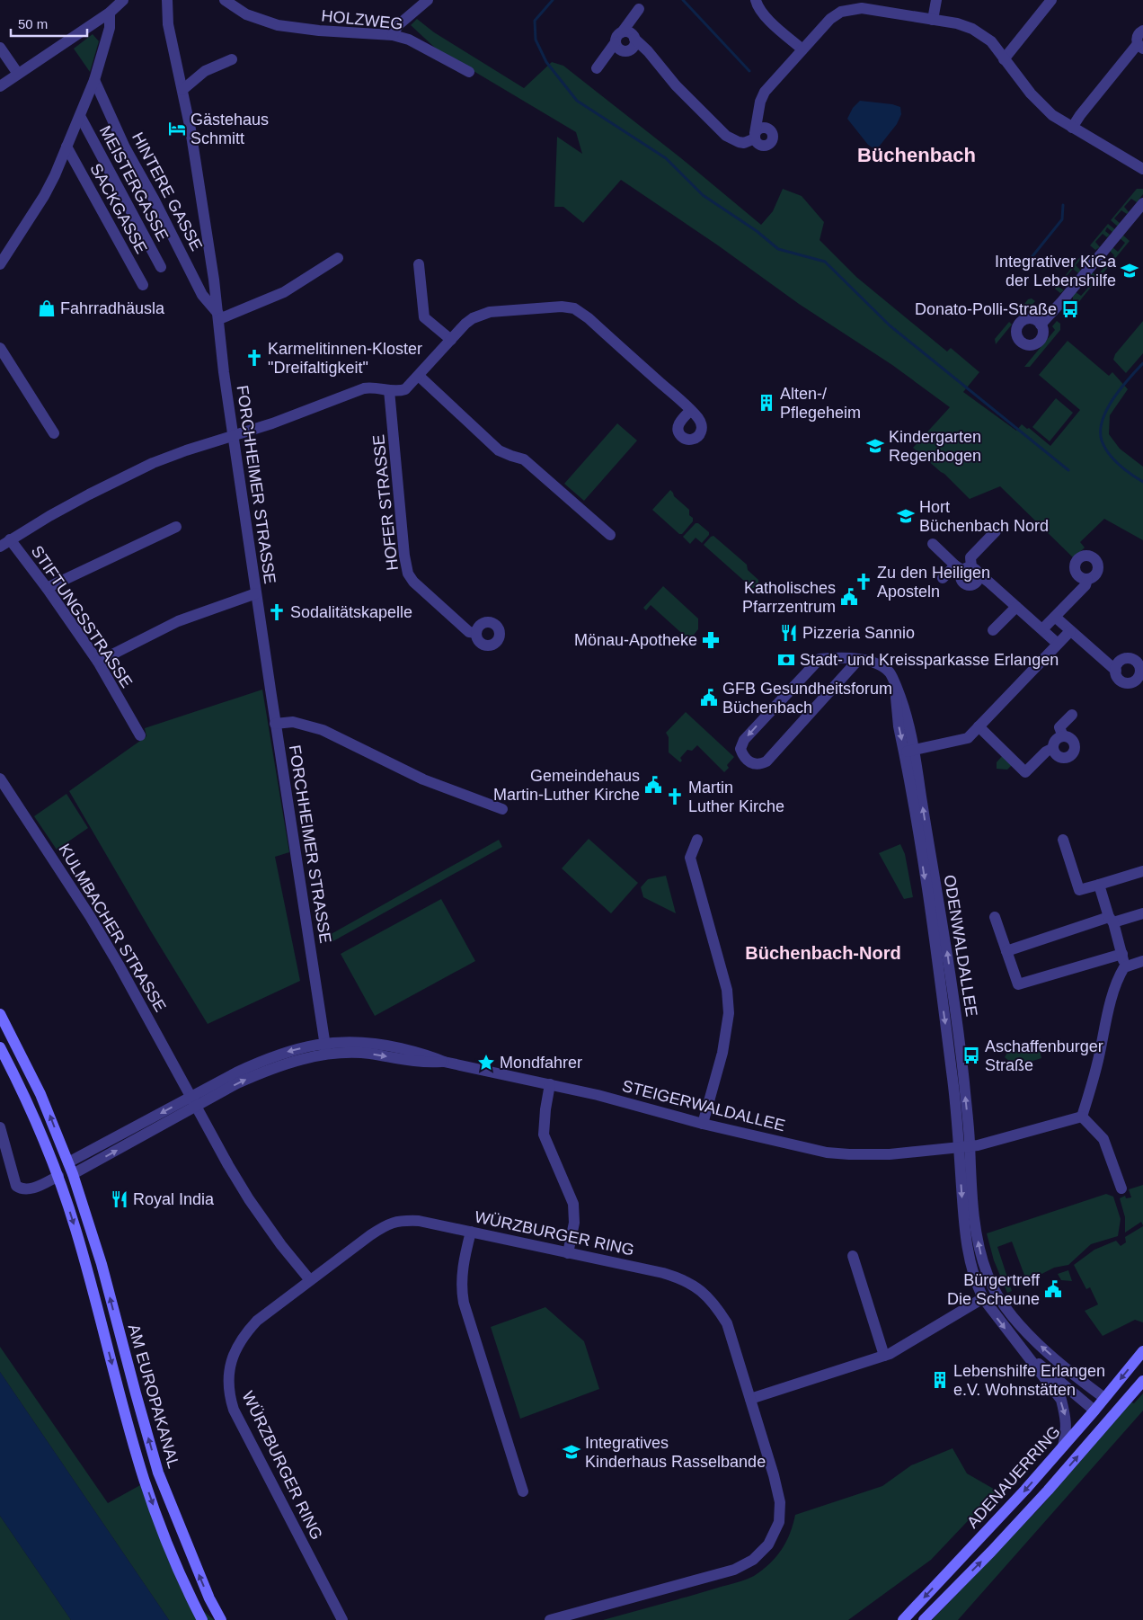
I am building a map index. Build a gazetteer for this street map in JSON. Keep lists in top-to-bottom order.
{
  "streets": {
    "main road": ["AM EUROPAKANAL", "ADENAUERRING"],
    "street": [
      "HOLZWEG",
      "MEISTERGASSE",
      "HINTERE GASSE",
      "SACKGASSE",
      "FORCHHEIMER STRASSE",
      "HOFER STRASSE",
      "STIFTUNGSSTRASSE",
      "KULMBACHER STRASSE",
      "ODENWALDALLEE",
      "STEIGERWALDALLEE",
      "WÜRZBURGER RING"
    ]
  },
  "crossings": [
    ["HINTERE GASSE", "FORCHHEIMER STRASSE"],
    ["FORCHHEIMER STRASSE", "STEIGERWALDALLEE"],
    ["KULMBACHER STRASSE", "STEIGERWALDALLEE"],
    ["KULMBACHER STRASSE", "WÜRZBURGER RING"],
    ["ODENWALDALLEE", "STEIGERWALDALLEE"],
    ["ODENWALDALLEE", "ADENAUERRING"],
    ["STEIGERWALDALLEE", "AM EUROPAKANAL"]
  ],
  "districts": ["Büchenbach", "Büchenbach-Nord"],
  "places": {
    "hotel": ["Gästehaus Schmitt"],
    "school or university": [
      "Integrativer KiGa der Lebenshilfe",
      "Kindergarten Regenbogen",
      "Hort Büchenbach Nord",
      "Integratives Kinderhaus Rasselbande"
    ],
    "shop": ["Fahrradhäusla"],
    "bus stop": ["Donato-Polli-Straße", "Aschaffenburger Straße"],
    "church": [
      "Karmelitinnen-Kloster \"Dreifaltigkeit\"",
      "Zu den Heiligen Aposteln",
      "Sodalitätskapelle",
      "Martin Luther Kirche"
    ],
    "building": ["Alten-/ Pflegeheim", "Lebenshilfe Erlangen e.V. Wohnstätten"],
    "public building": [
      "Katholisches Pfarrzentrum",
      "GFB Gesundheitsforum Büchenbach",
      "Gemeindehaus Martin-Luther Kirche",
      "Bürgertreff Die Scheune"
    ],
    "restaurant": ["Pizzeria Sannio", "Royal India"],
    "pharmacy": ["Mönau-Apotheke"],
    "bank": ["Stadt- und Kreissparkasse Erlangen"],
    "place": ["Mondfahrer"]
  },
  "scale_bar": "50 m"
}
